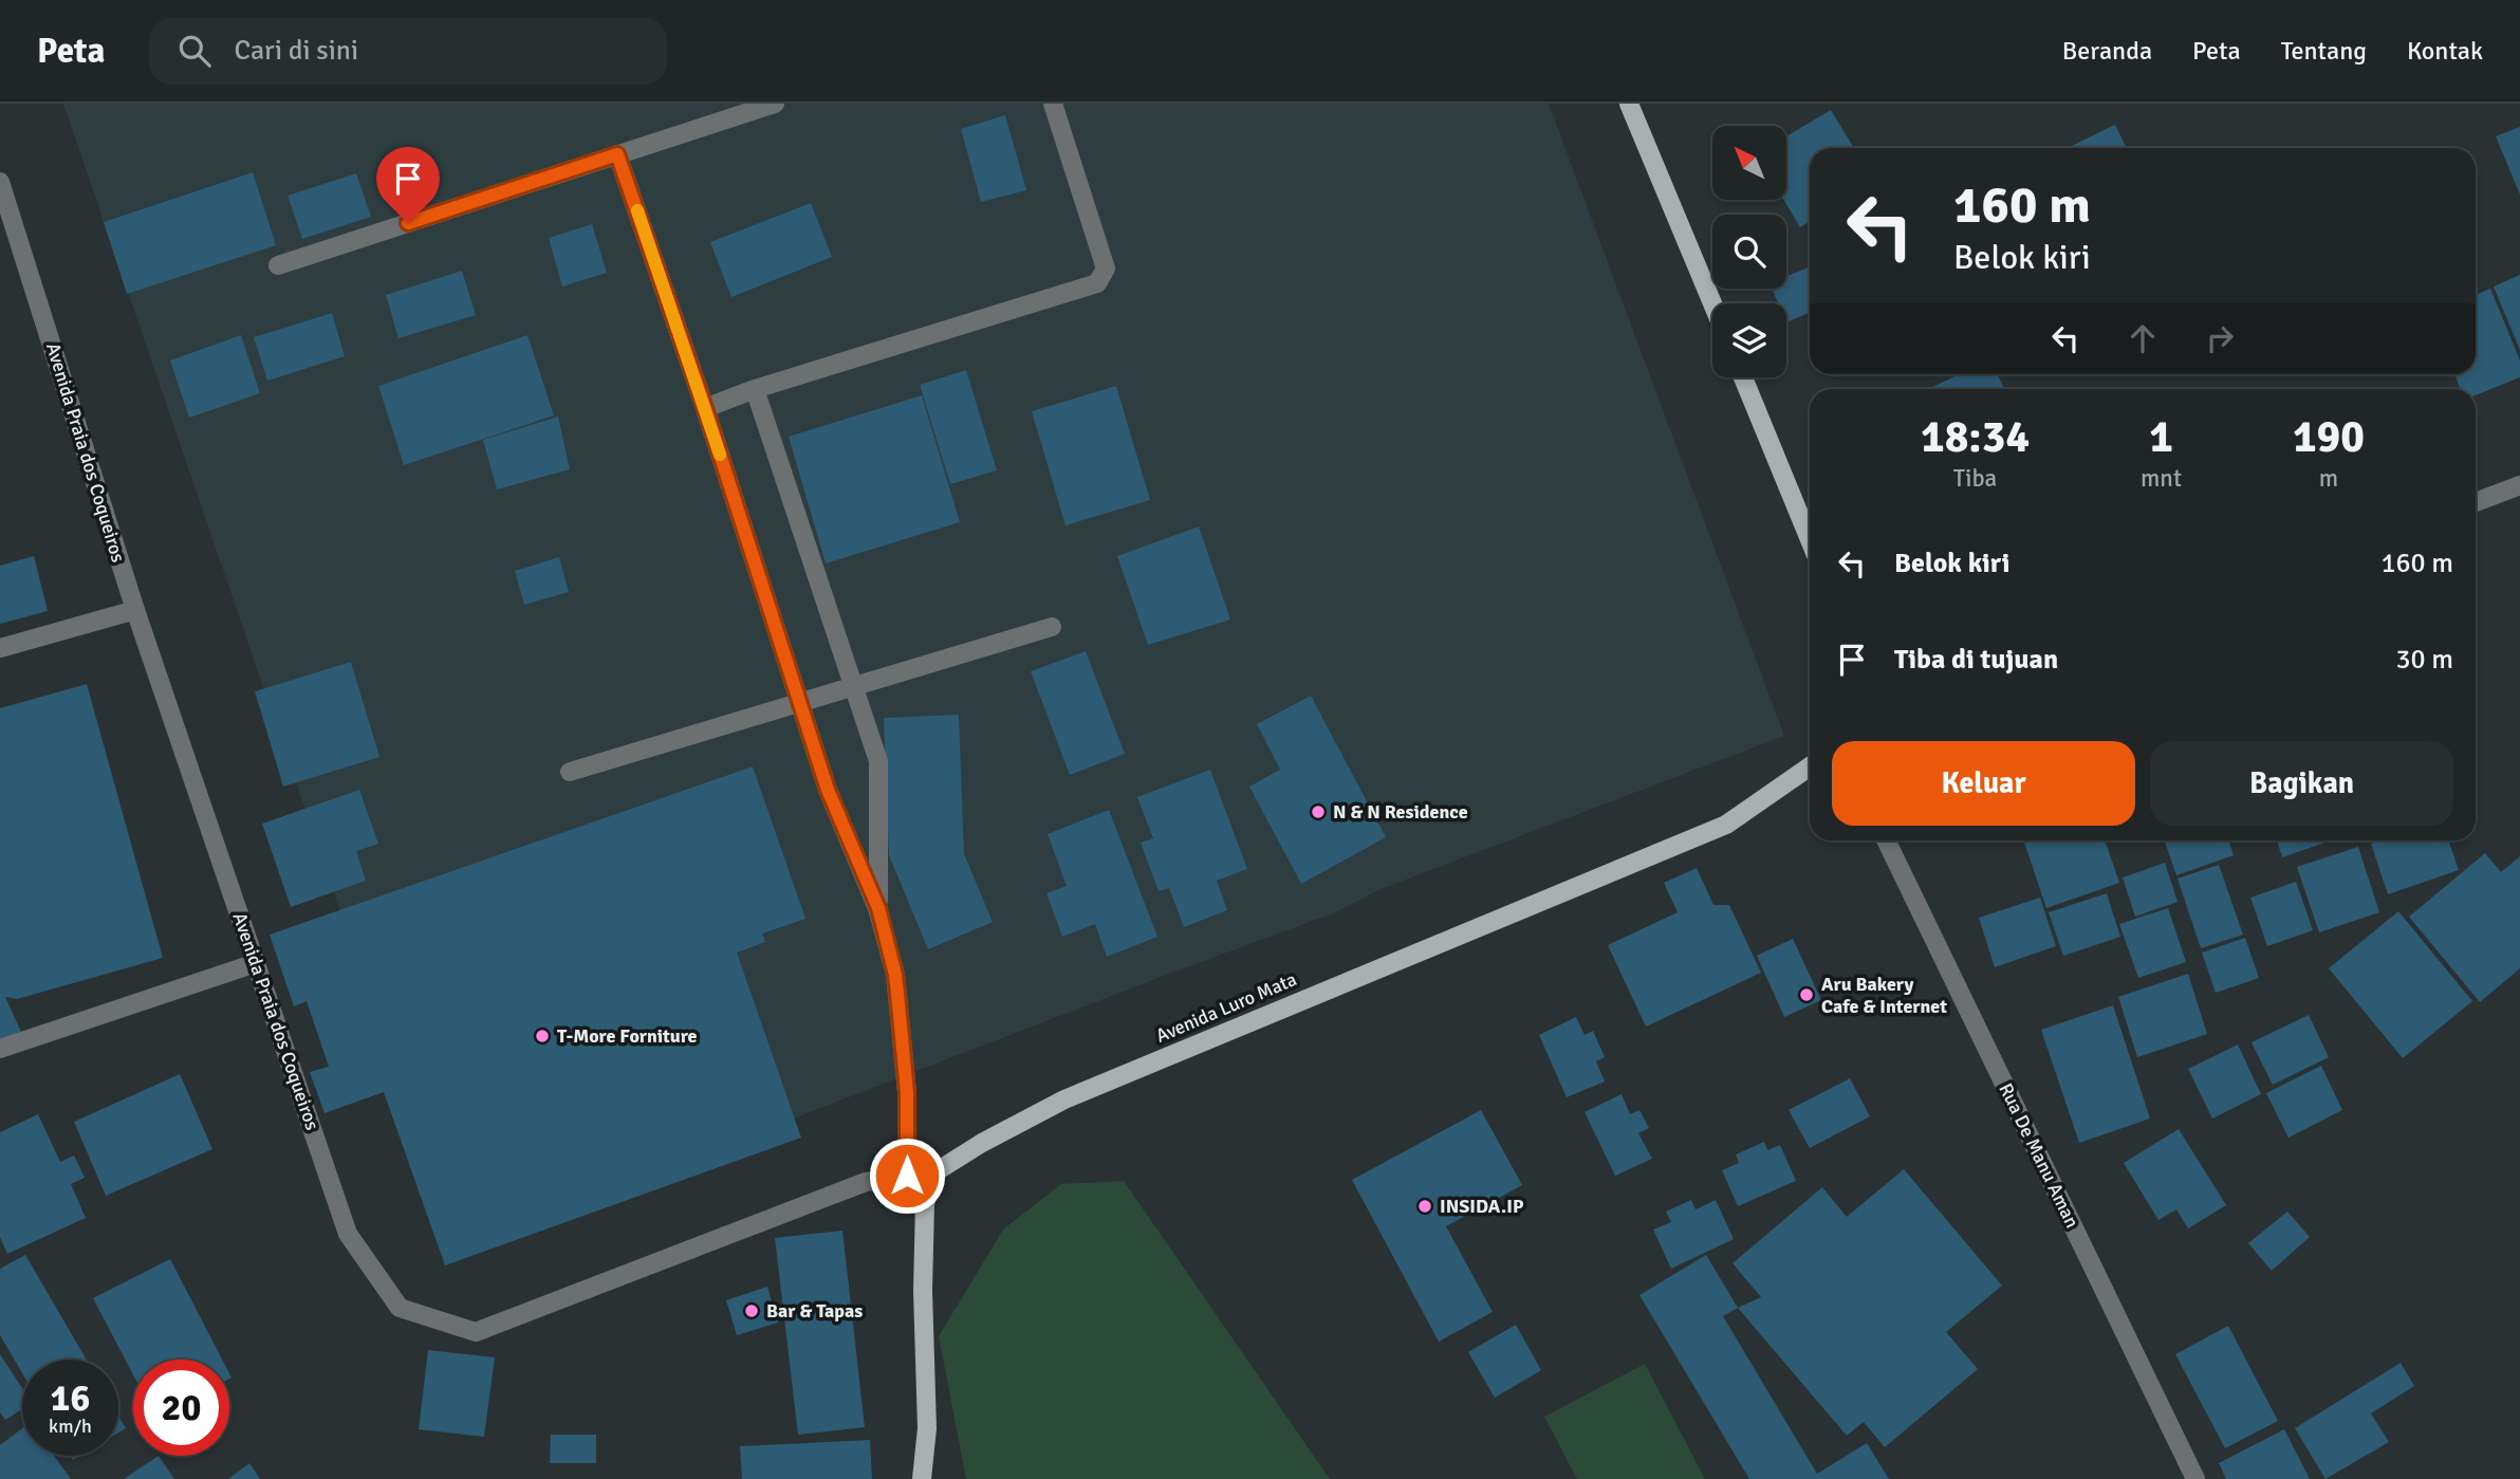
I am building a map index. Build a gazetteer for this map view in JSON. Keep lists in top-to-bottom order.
{
  "streets": {
    "main road": ["Avenida Luro Mata"],
    "street": ["Avenida Praia dos Coqueiros", "Rua De Manu Aman"]
  },
  "crossings": [
    ["Avenida Praia dos Coqueiros", "Avenida Luro Mata"]
  ],
  "places": [
    "N & N Residence",
    "Aru Bakery Cafe & Internet",
    "T-More Forniture",
    "INSIDA.IP",
    "Bar & Tapas"
  ],
  "north": "top left",
  "page": {
    "header": "Peta",
    "search": "Cari di sini",
    "nav": [
      "Beranda",
      "Peta",
      "Tentang",
      "Kontak"
    ],
    "turn": ["160 m", "Belok kiri"],
    "eta": [
      "18:34",
      "Tiba",
      "1",
      "mnt",
      "190",
      "m"
    ],
    "list": [
      {
        "name": "Belok kiri",
        "value": "160 m"
      },
      {
        "name": "Tiba di tujuan",
        "value": "30 m"
      }
    ],
    "buttons": ["Keluar", "Bagikan"],
    "speed": "16 km/h",
    "limit": "20"
  }
}
